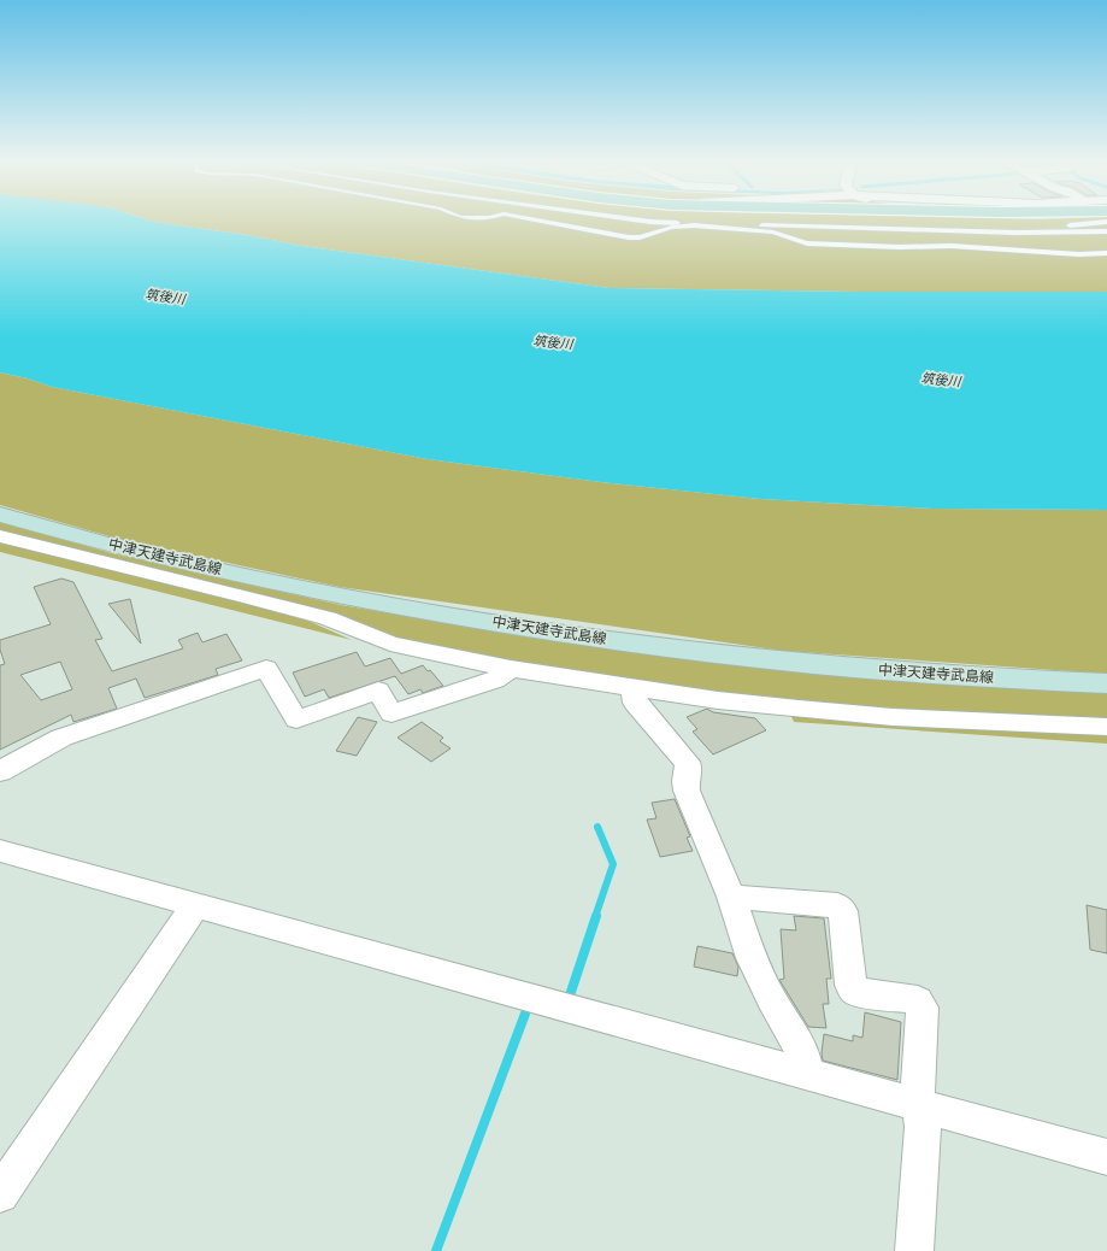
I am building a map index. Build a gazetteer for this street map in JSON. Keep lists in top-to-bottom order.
{
  "streets": {
    "main road": ["中津天建寺武島線"]
  },
  "water": ["筑後川"]
}
